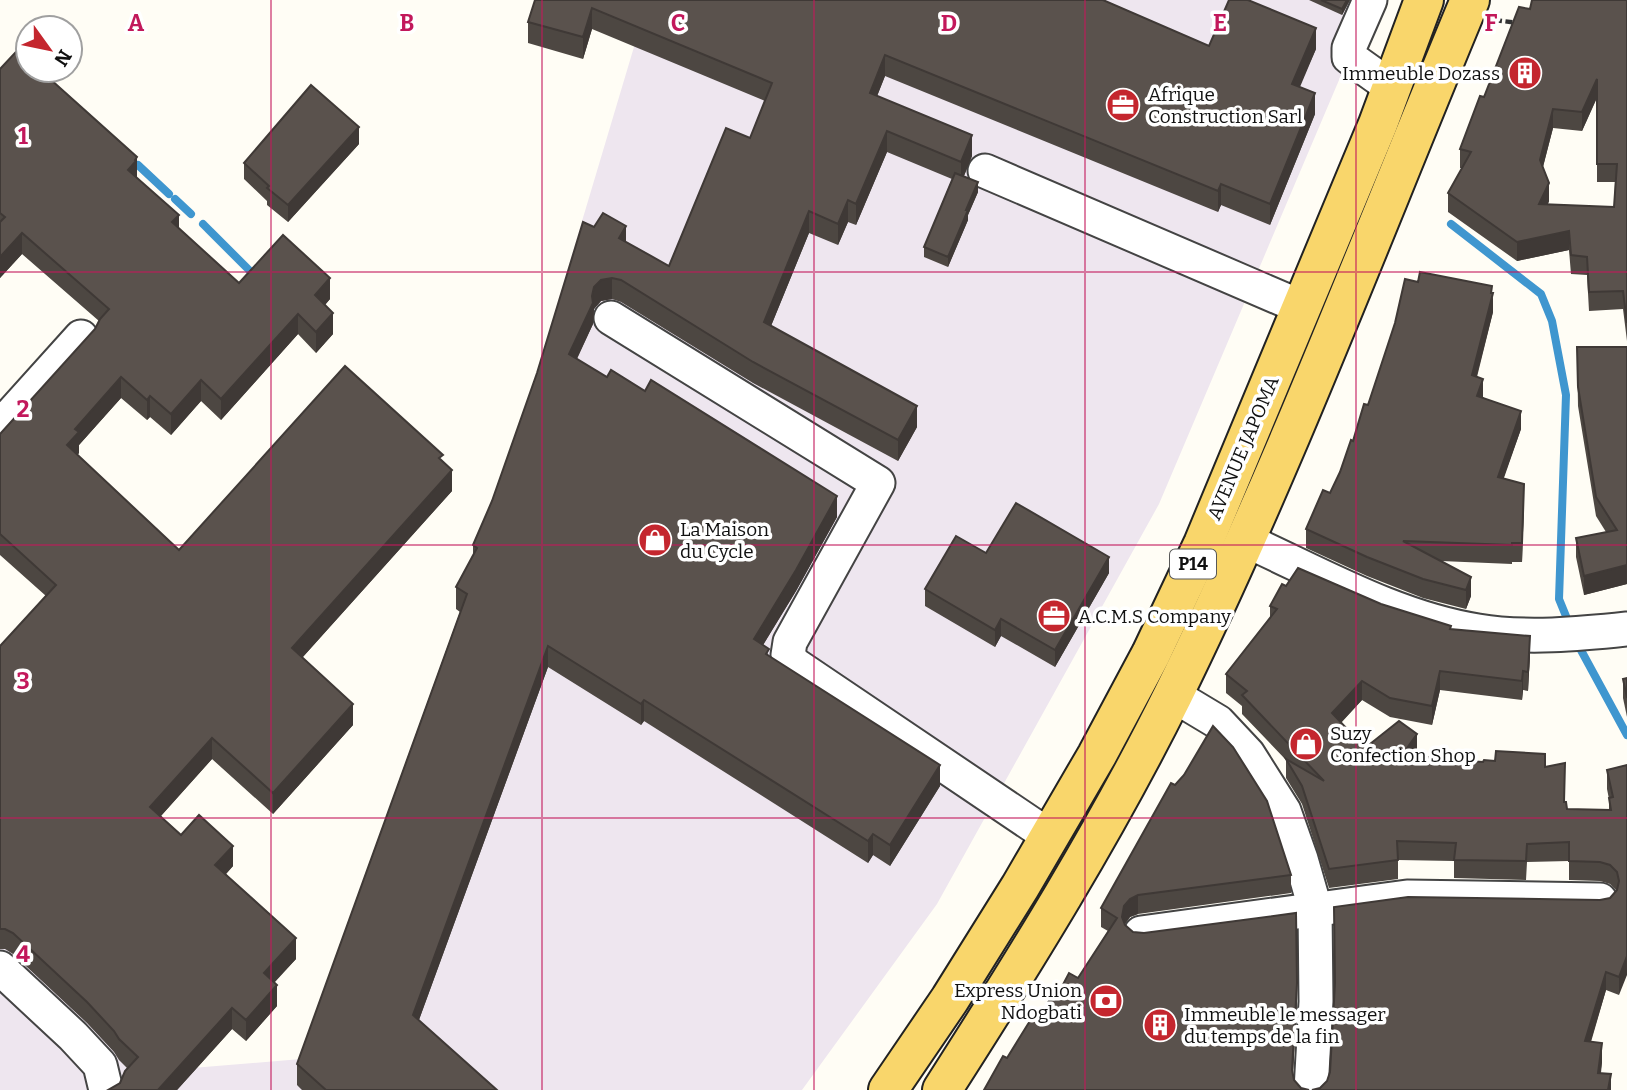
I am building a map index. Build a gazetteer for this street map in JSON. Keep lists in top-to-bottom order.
{
  "streets": {
    "main road": ["AVENUE JAPOMA", "P14"]
  },
  "places": {
    "building": ["Immeuble Dozass", "Immeuble le messager du temps de la fin"],
    "office": ["Afrique Construction Sarl", "A.C.M.S Company"],
    "shop": ["La Maison du Cycle", "Suzy Confection Shop"],
    "bank": ["Express Union Ndogbati"]
  },
  "north": "bottom right",
  "grid": {
    "columns": [
      "A",
      "B",
      "C",
      "D",
      "E",
      "F"
    ],
    "rows": [
      "1",
      "2",
      "3",
      "4"
    ]
  }
}
